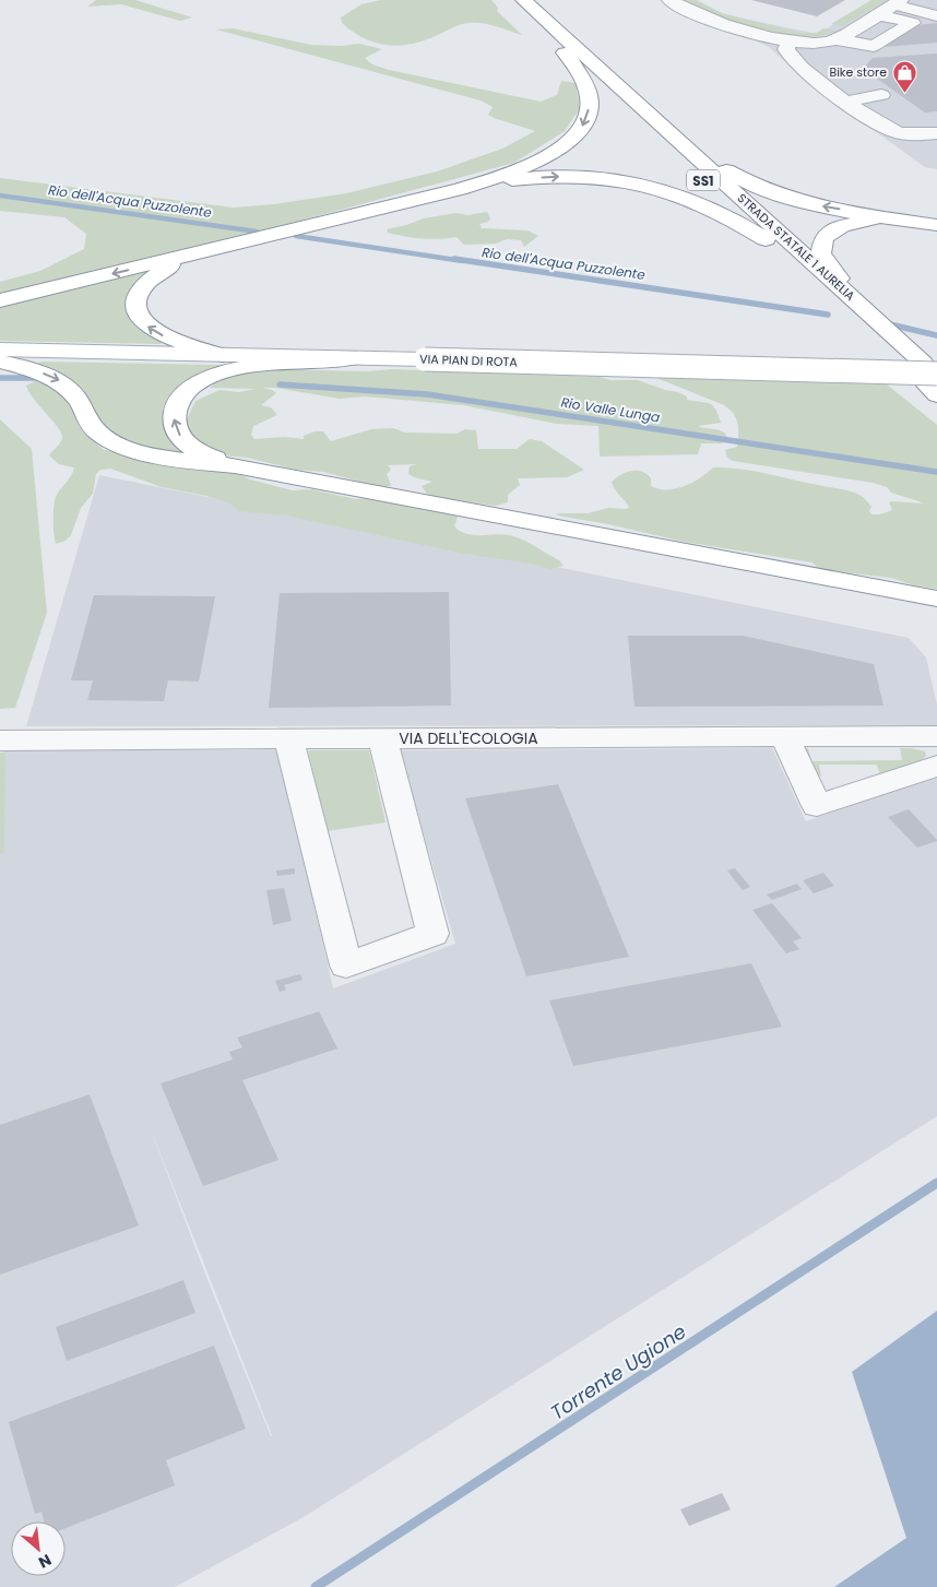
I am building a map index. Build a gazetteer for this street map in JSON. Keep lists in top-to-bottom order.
{
  "streets": {
    "main road": ["SS1", "STRADA STATALE 1 AURELIA", "VIA PIAN DI ROTA"],
    "street": ["VIA DELL'ECOLOGIA"]
  },
  "crossings": [
    ["STRADA STATALE 1 AURELIA", "VIA PIAN DI ROTA"]
  ],
  "water": ["Rio dell'Acqua Puzzolente", "Rio Valle Lunga", "Torrente Ugione"],
  "places": {
    "shop": ["Bike store"]
  },
  "north": "bottom right"
}
